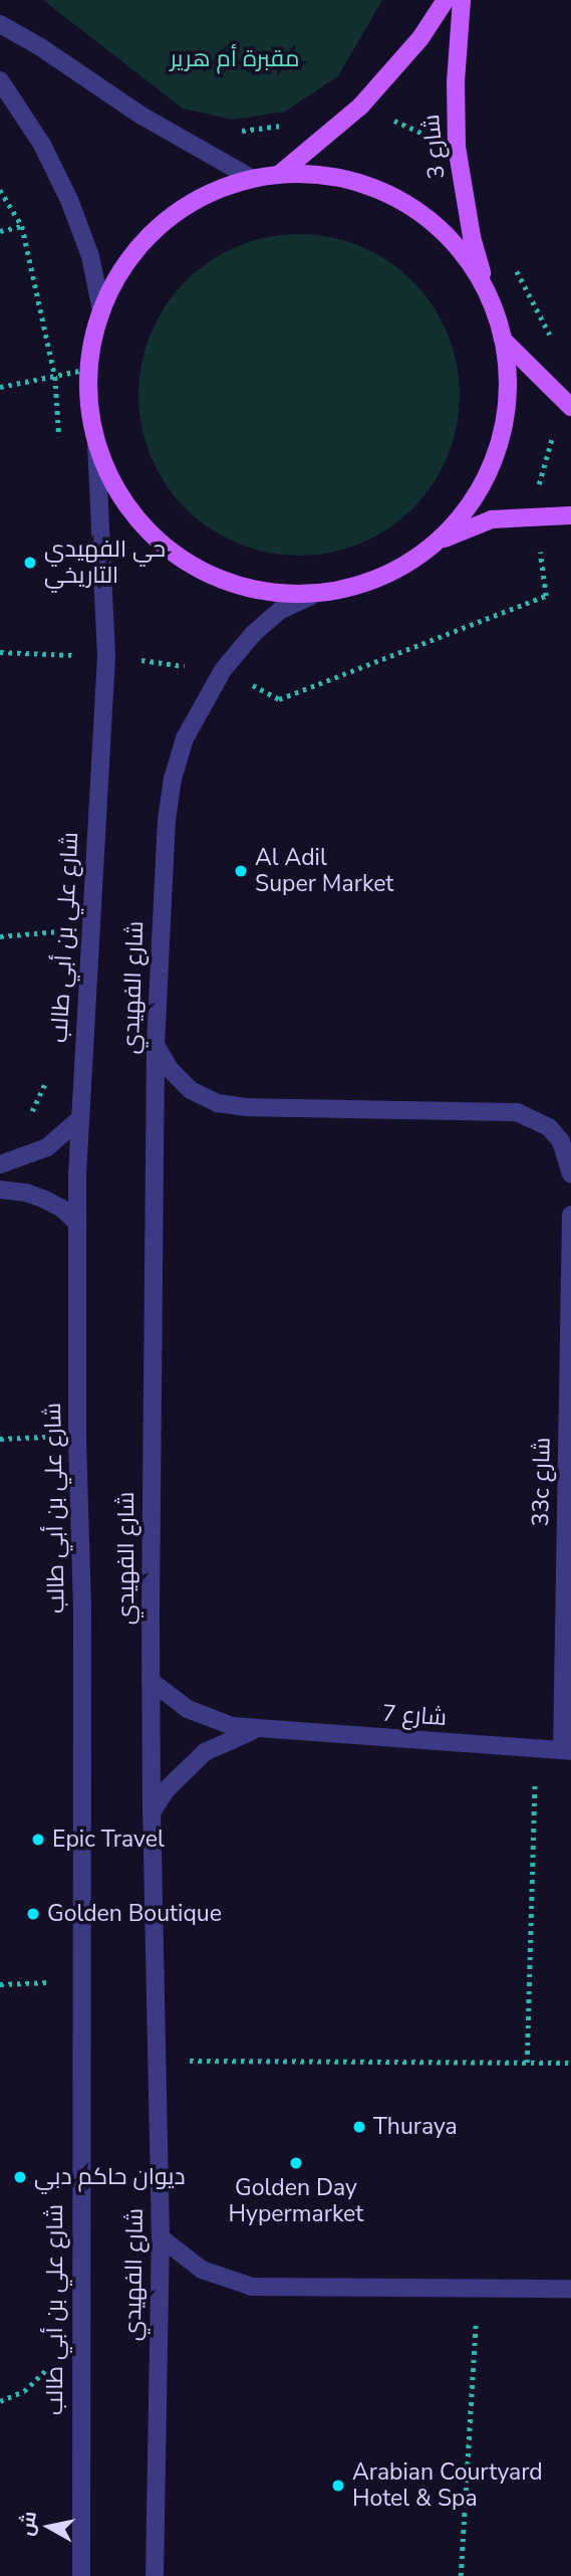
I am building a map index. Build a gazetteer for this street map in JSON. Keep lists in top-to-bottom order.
{
  "streets": {
    "main road": ["شارع 3"],
    "street": [
      "شارع علي بن أبي طالب",
      "شارع الفهيدي",
      "33c شارع",
      "شارع 7"
    ]
  },
  "crossings": [
    ["شارع الفهيدي", "شارع 7"],
    ["33c شارع", "شارع 7"]
  ],
  "parks": ["مقبرة أم هرير"],
  "places": [
    "حي الفهيدي التاريخي",
    "Al Adil Super Market",
    "Epic Travel",
    "Golden Boutique",
    "Thuraya",
    "Golden Day Hypermarket",
    "ديوان حاكم دبي",
    "Arabian Courtyard Hotel & Spa"
  ],
  "north": "left"
}
